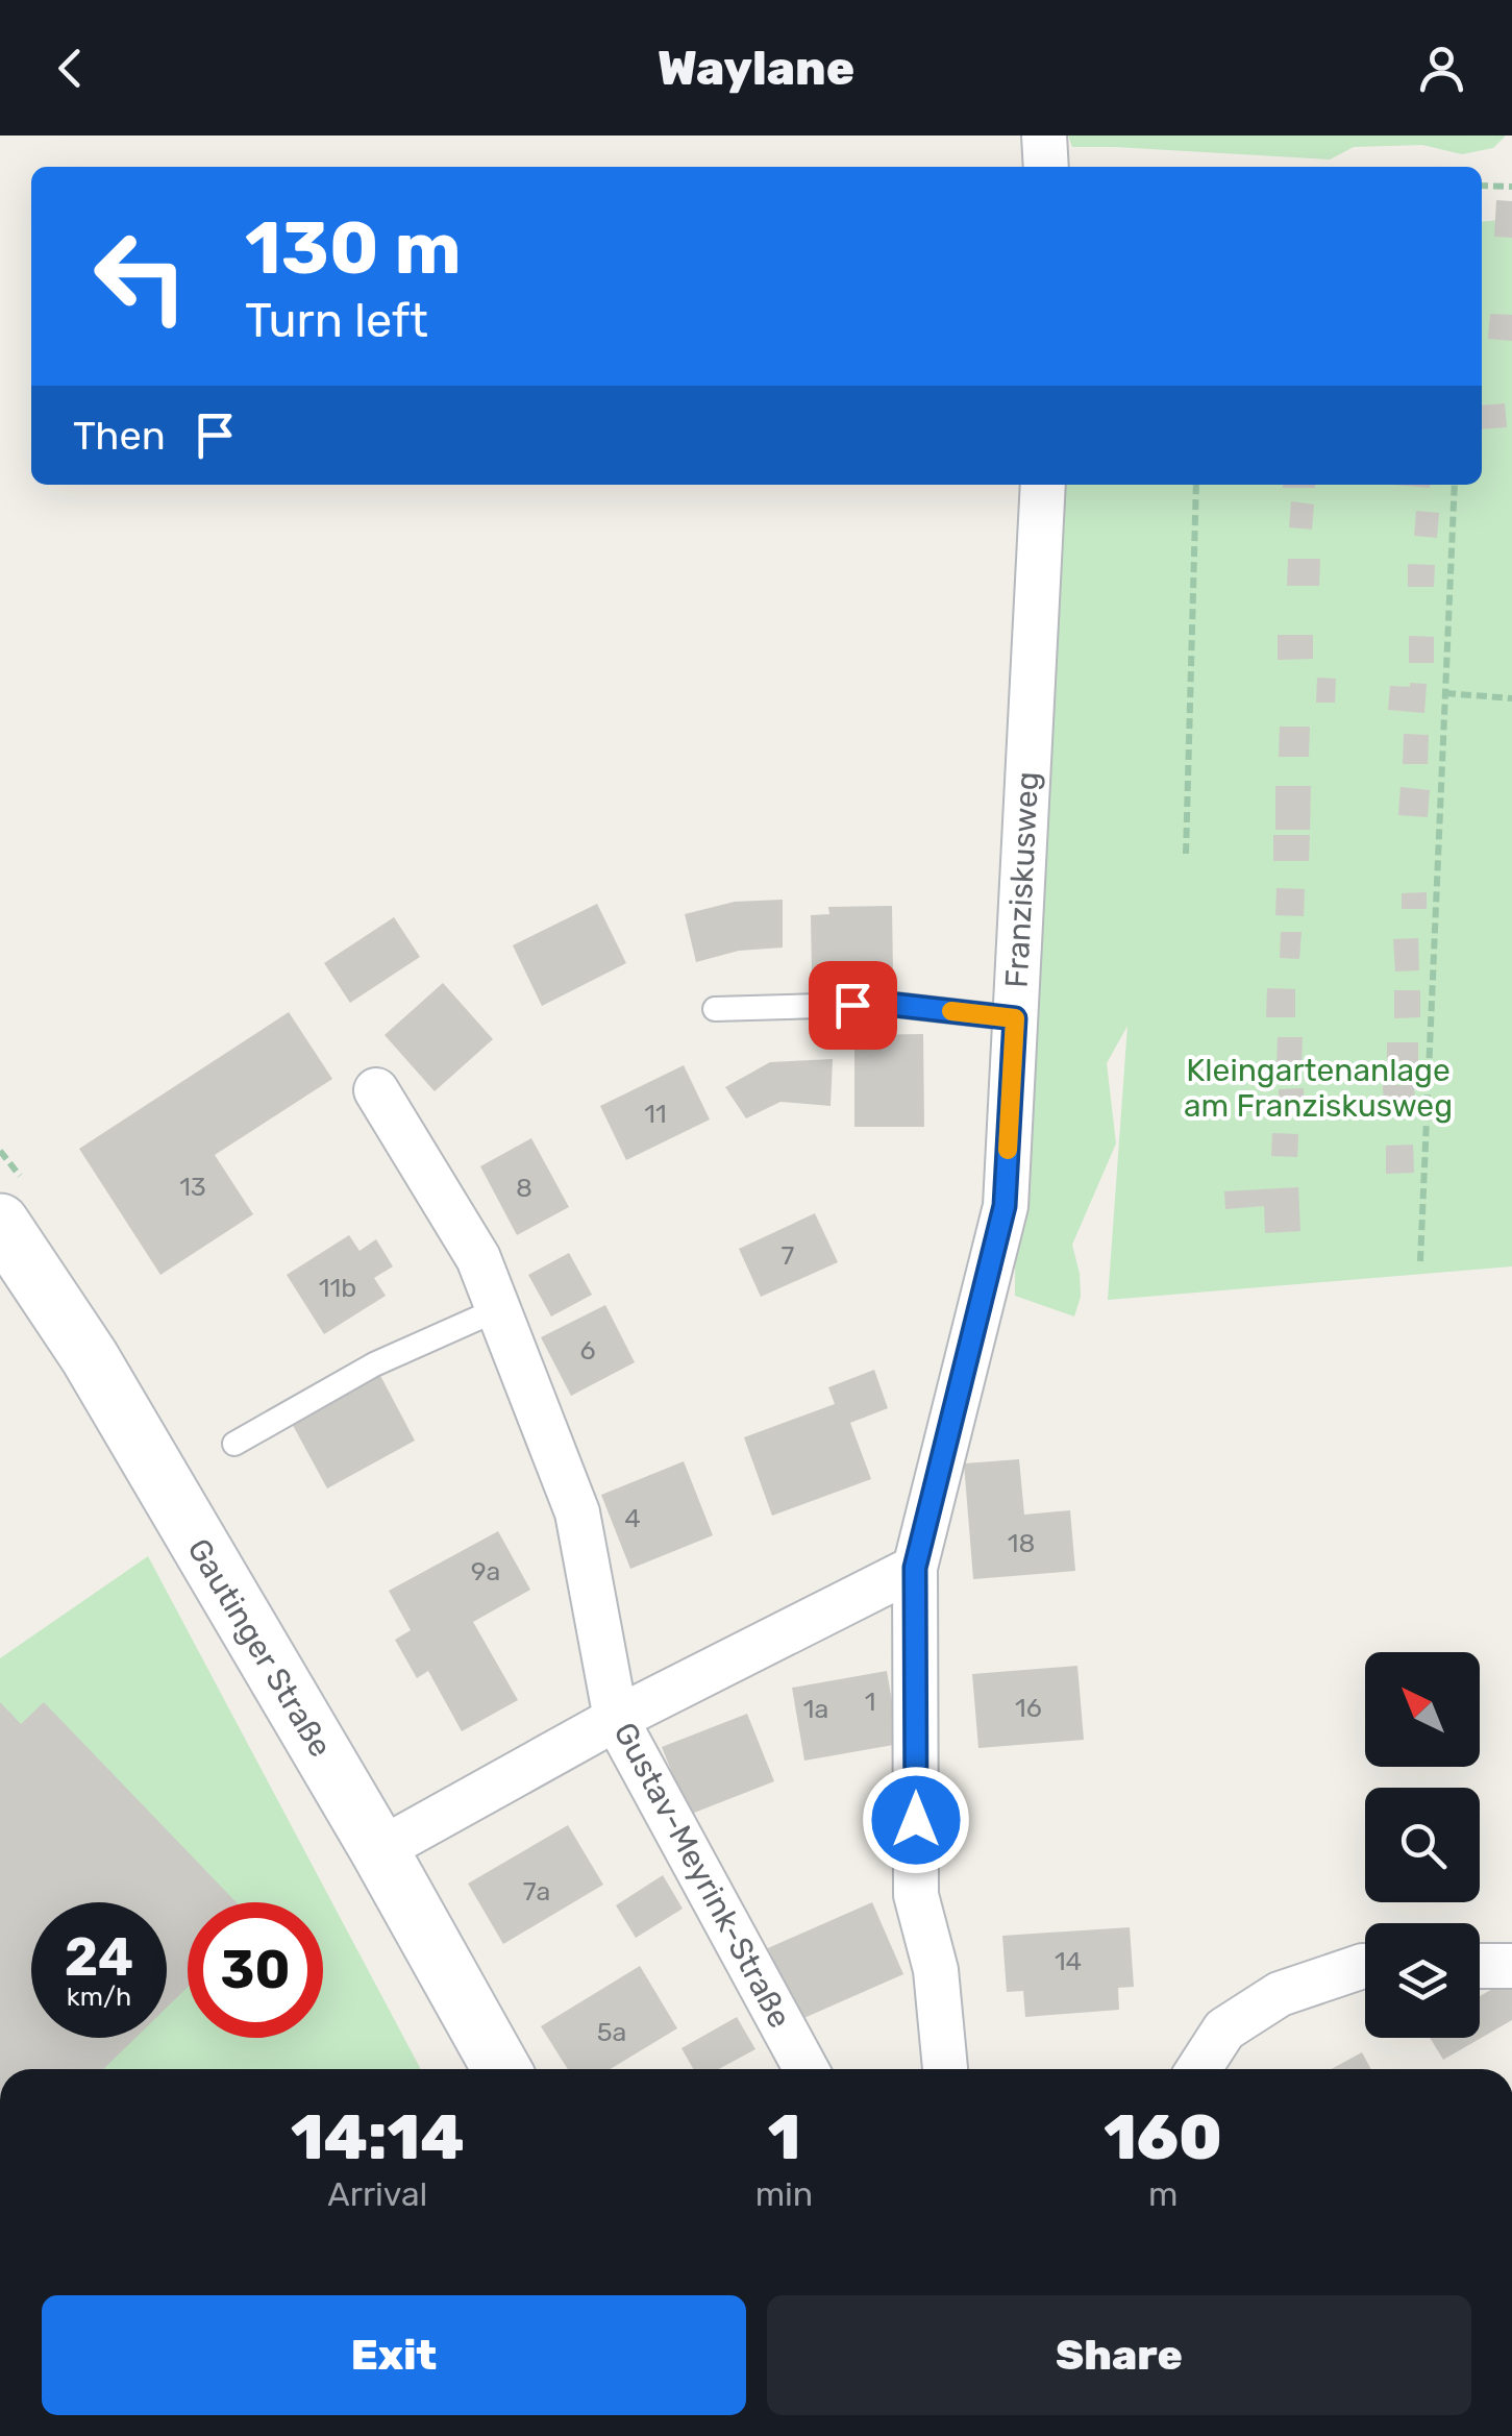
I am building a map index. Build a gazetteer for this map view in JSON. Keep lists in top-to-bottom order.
{
  "streets": {
    "main road": ["Gautinger Straße"],
    "street": ["Franziskusweg", "Gustav-Meyrink-Straße"]
  },
  "parks": ["Kleingartenanlage am Franziskusweg"],
  "house_numbers": [
    "11",
    "13",
    "8",
    "7",
    "11b",
    "6",
    "4",
    "18",
    "9a",
    "1",
    "16",
    "1a",
    "7a",
    "14",
    "5a"
  ],
  "north": "top left",
  "page": {
    "header": "Waylane",
    "turn": ["130 m", "Turn left"],
    "then": "Then",
    "speed": "24 km/h",
    "limit": "30",
    "eta": [
      "14:14",
      "Arrival",
      "1",
      "min",
      "160",
      "m"
    ],
    "buttons": ["Exit", "Share"]
  }
}
